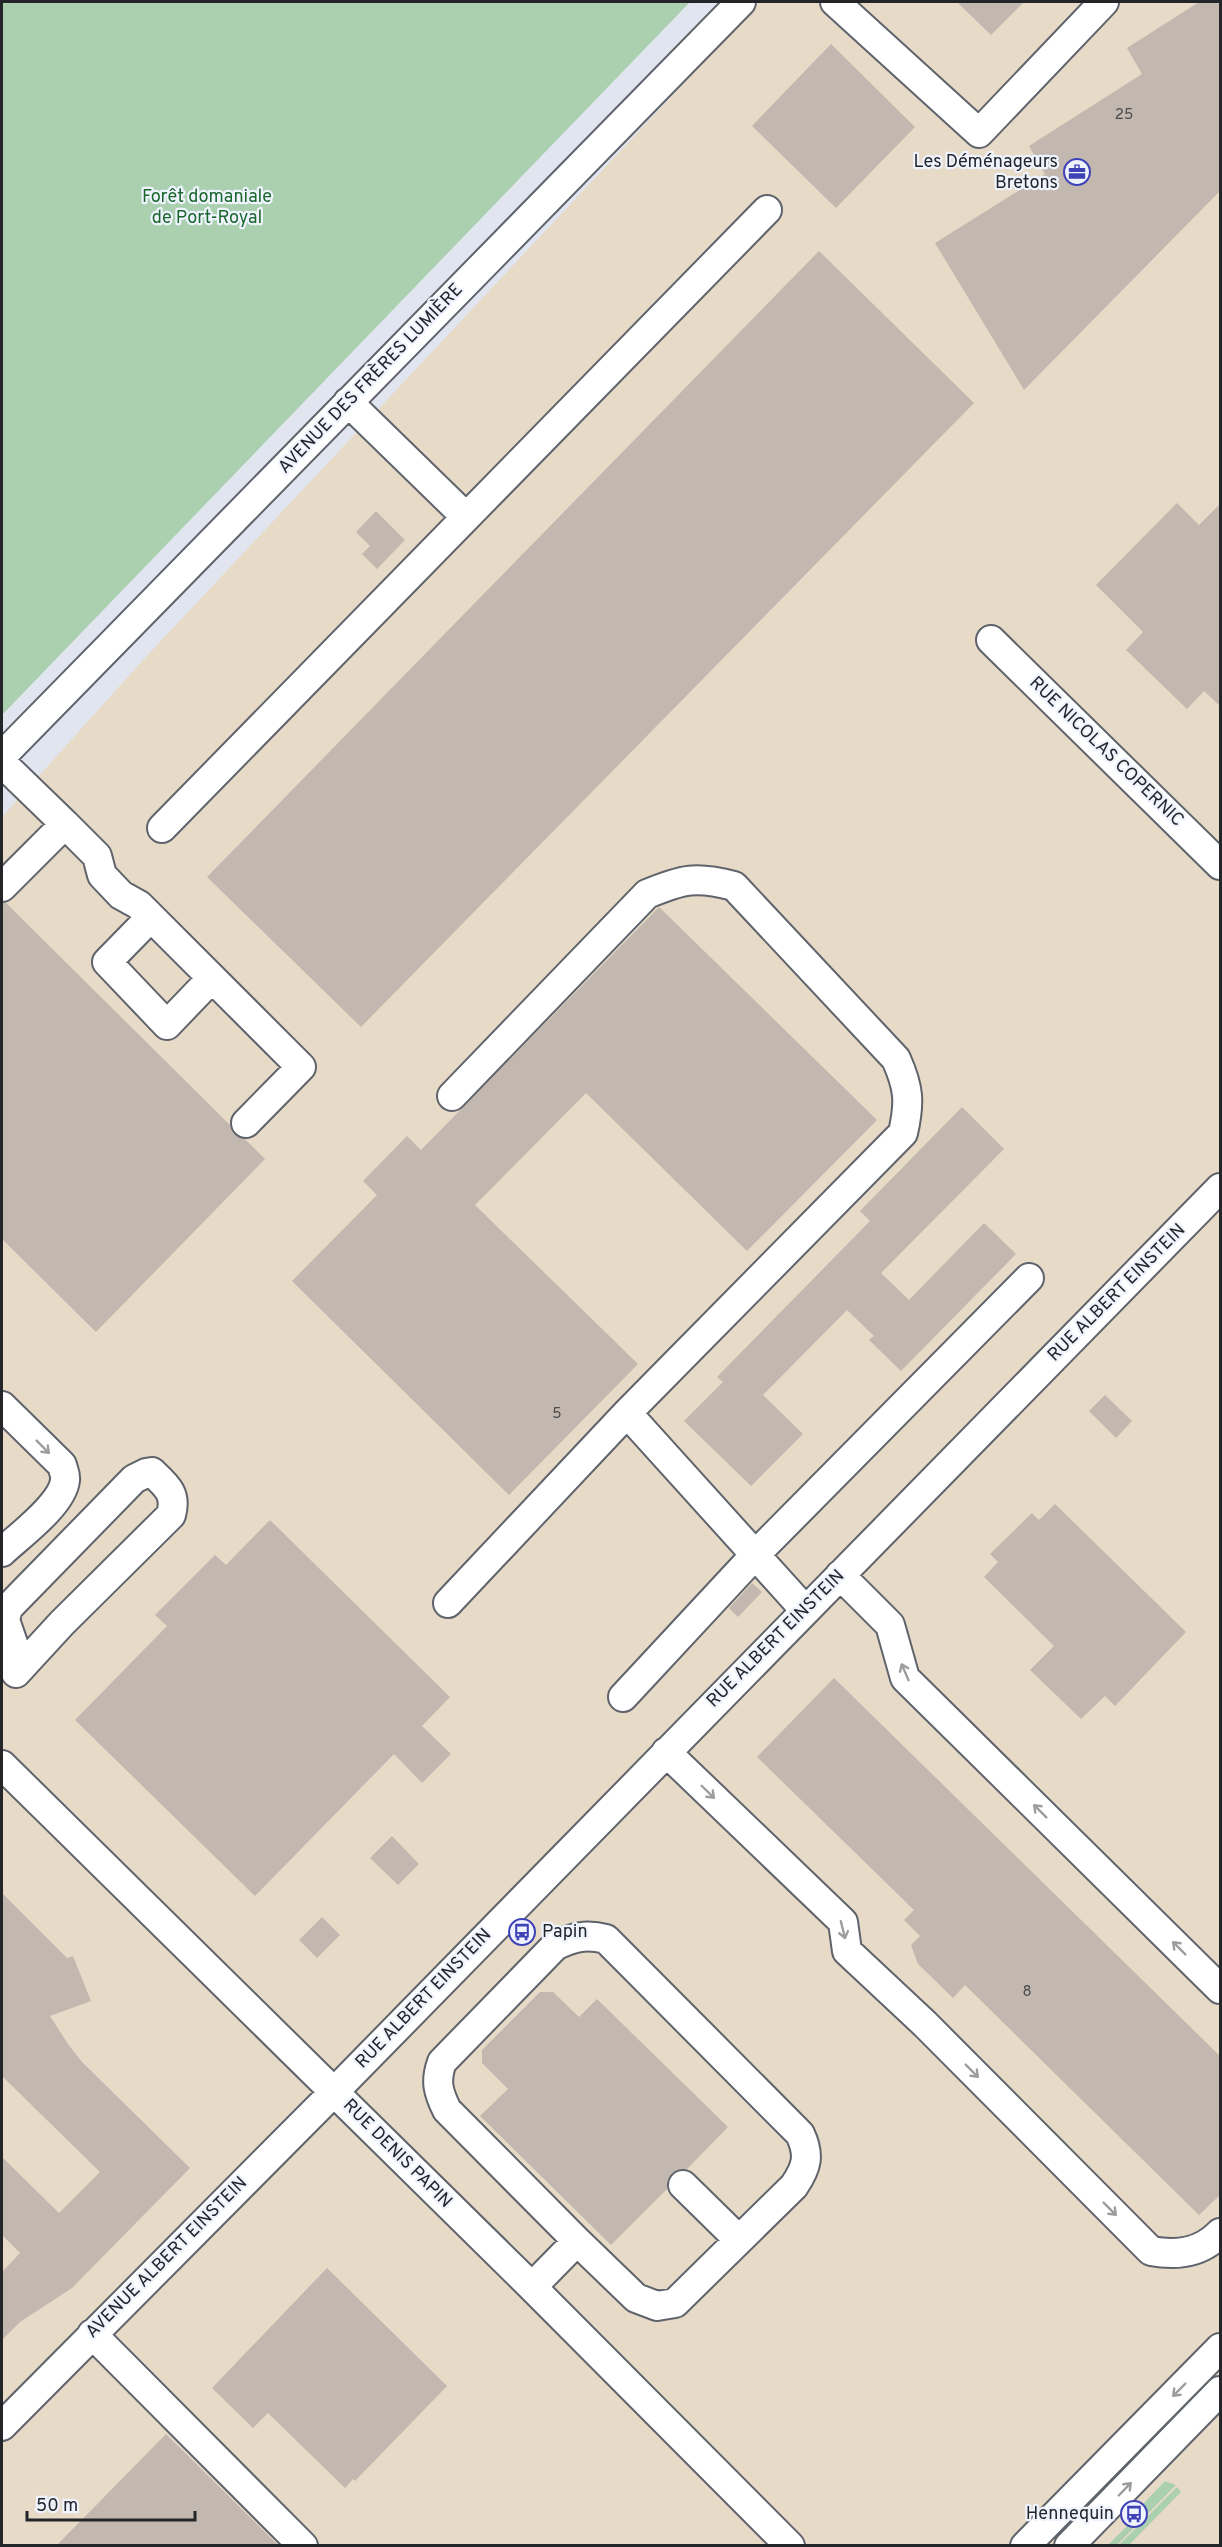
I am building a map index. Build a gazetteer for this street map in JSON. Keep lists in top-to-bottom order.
{
  "streets": {
    "street": [
      "AVENUE DES FRÈRES LUMIÈRE",
      "RUE NICOLAS COPERNIC",
      "RUE ALBERT EINSTEIN",
      "RUE DENIS PAPIN",
      "AVENUE ALBERT EINSTEIN"
    ]
  },
  "crossings": [
    ["RUE ALBERT EINSTEIN", "RUE DENIS PAPIN"],
    ["RUE ALBERT EINSTEIN", "AVENUE ALBERT EINSTEIN"],
    ["RUE DENIS PAPIN", "AVENUE ALBERT EINSTEIN"]
  ],
  "parks": ["Forêt domaniale de Port-Royal"],
  "places": {
    "office": ["Les Déménageurs Bretons"],
    "bus stop": ["Papin", "Hennequin"]
  },
  "house_numbers": ["25", "5", "8"],
  "scale_bar": "50 m"
}
